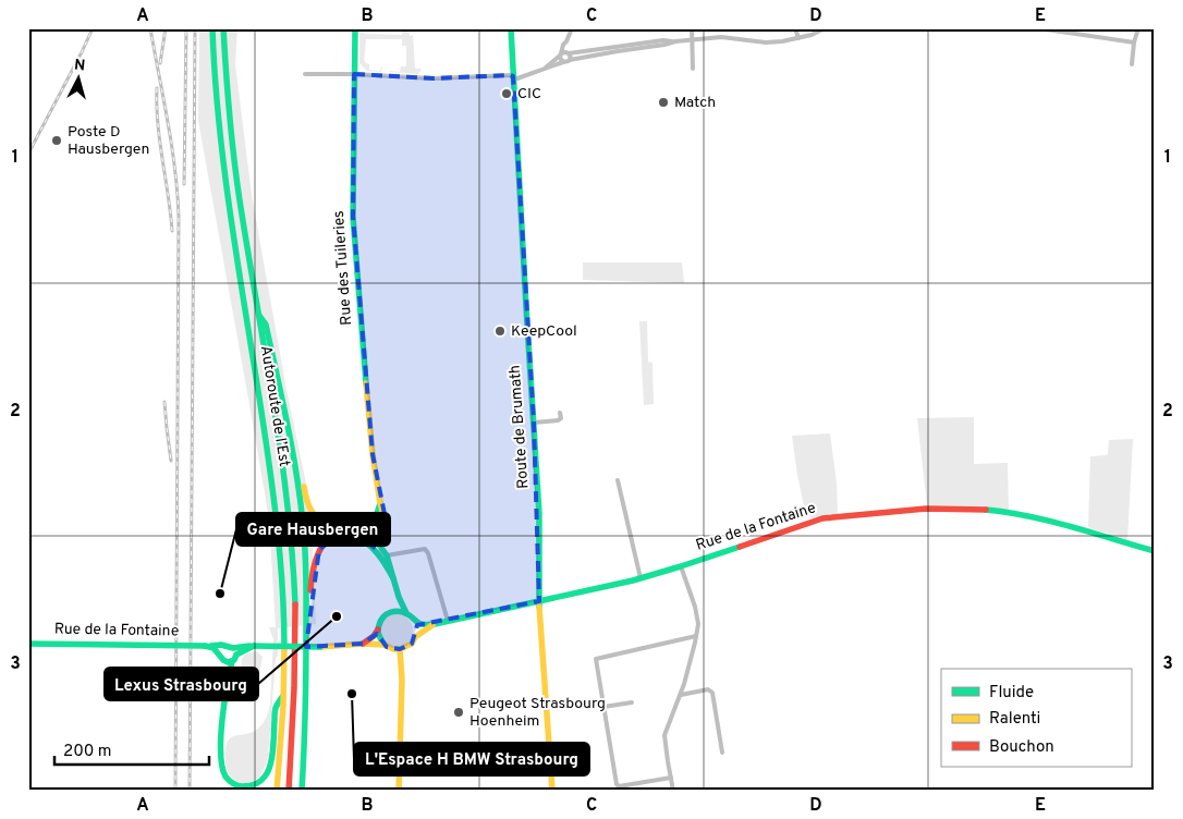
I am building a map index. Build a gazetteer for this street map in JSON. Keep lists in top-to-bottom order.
{
  "streets": {
    "main road": [
      "Rue des Tuileries",
      "Autoroute de l’Est",
      "Route de Brumath",
      "Rue de la Fontaine"
    ]
  },
  "crossings": [
    ["Rue des Tuileries", "Rue de la Fontaine"],
    ["Route de Brumath", "Rue de la Fontaine"]
  ],
  "places": [
    "CIC",
    "Match",
    "Poste D Hausbergen",
    "KeepCool",
    "Gare Hausbergen",
    "Lexus Strasbourg",
    "L'Espace H BMW Strasbourg",
    "Peugeot Strasbourg Hoenheim"
  ],
  "legend": ["Fluide", "Ralenti", "Bouchon"],
  "scale_bar": "200 m",
  "north": "top",
  "grid": {
    "columns": [
      "A",
      "B",
      "C",
      "D",
      "E"
    ],
    "rows": ["1", "2", "3"]
  }
}
